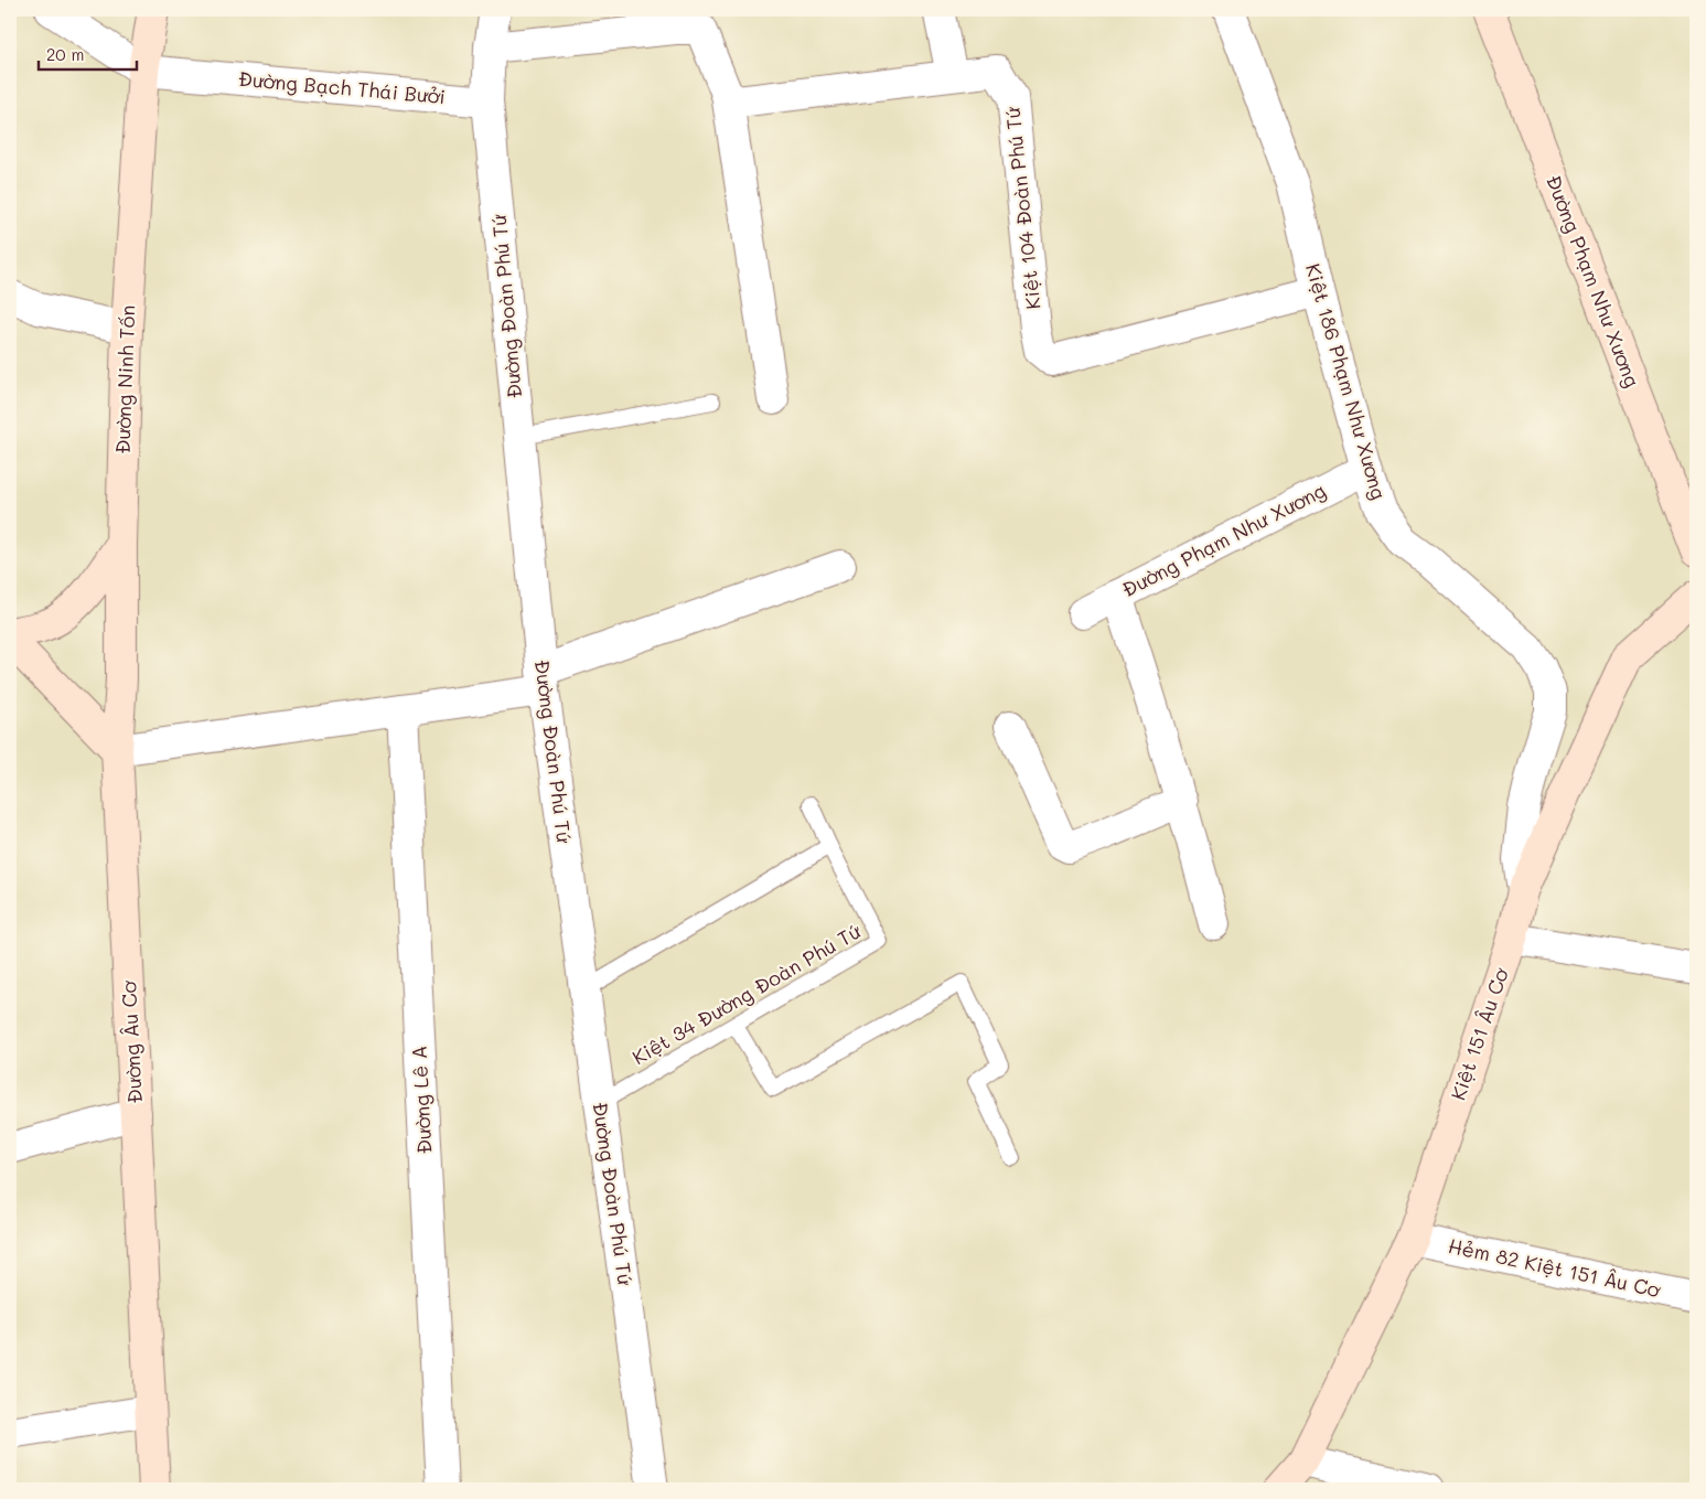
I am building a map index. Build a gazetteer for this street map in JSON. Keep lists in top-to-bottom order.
{
  "streets": {
    "street": [
      "Đường Bạch Thái Bưởi",
      "Kiệt 104 Đoàn Phú Tứ",
      "Đường Phạm Như Xương",
      "Đường Đoàn Phú Tứ",
      "Đường Ninh Tốn",
      "Kiệt 186 Phạm Như Xương",
      "Kiệt 151 Âu Cơ",
      "Đường Âu Cơ",
      "Đường Lê A",
      "Hẻm 82 Kiệt 151 Âu Cơ"
    ],
    "lane": ["Kiệt 34 Đường Đoàn Phú Tứ"]
  },
  "crossings": [
    ["Đường Bạch Thái Bưởi", "Đường Đoàn Phú Tứ"],
    ["Đường Bạch Thái Bưởi", "Đường Ninh Tốn"],
    ["Kiệt 104 Đoàn Phú Tứ", "Kiệt 186 Phạm Như Xương"],
    ["Đường Phạm Như Xương", "Kiệt 186 Phạm Như Xương"],
    ["Đường Đoàn Phú Tứ", "Kiệt 34 Đường Đoàn Phú Tứ"],
    ["Đường Ninh Tốn", "Đường Âu Cơ"],
    ["Kiệt 186 Phạm Như Xương", "Kiệt 151 Âu Cơ"],
    ["Kiệt 151 Âu Cơ", "Hẻm 82 Kiệt 151 Âu Cơ"]
  ],
  "scale_bar": "20 m"
}
